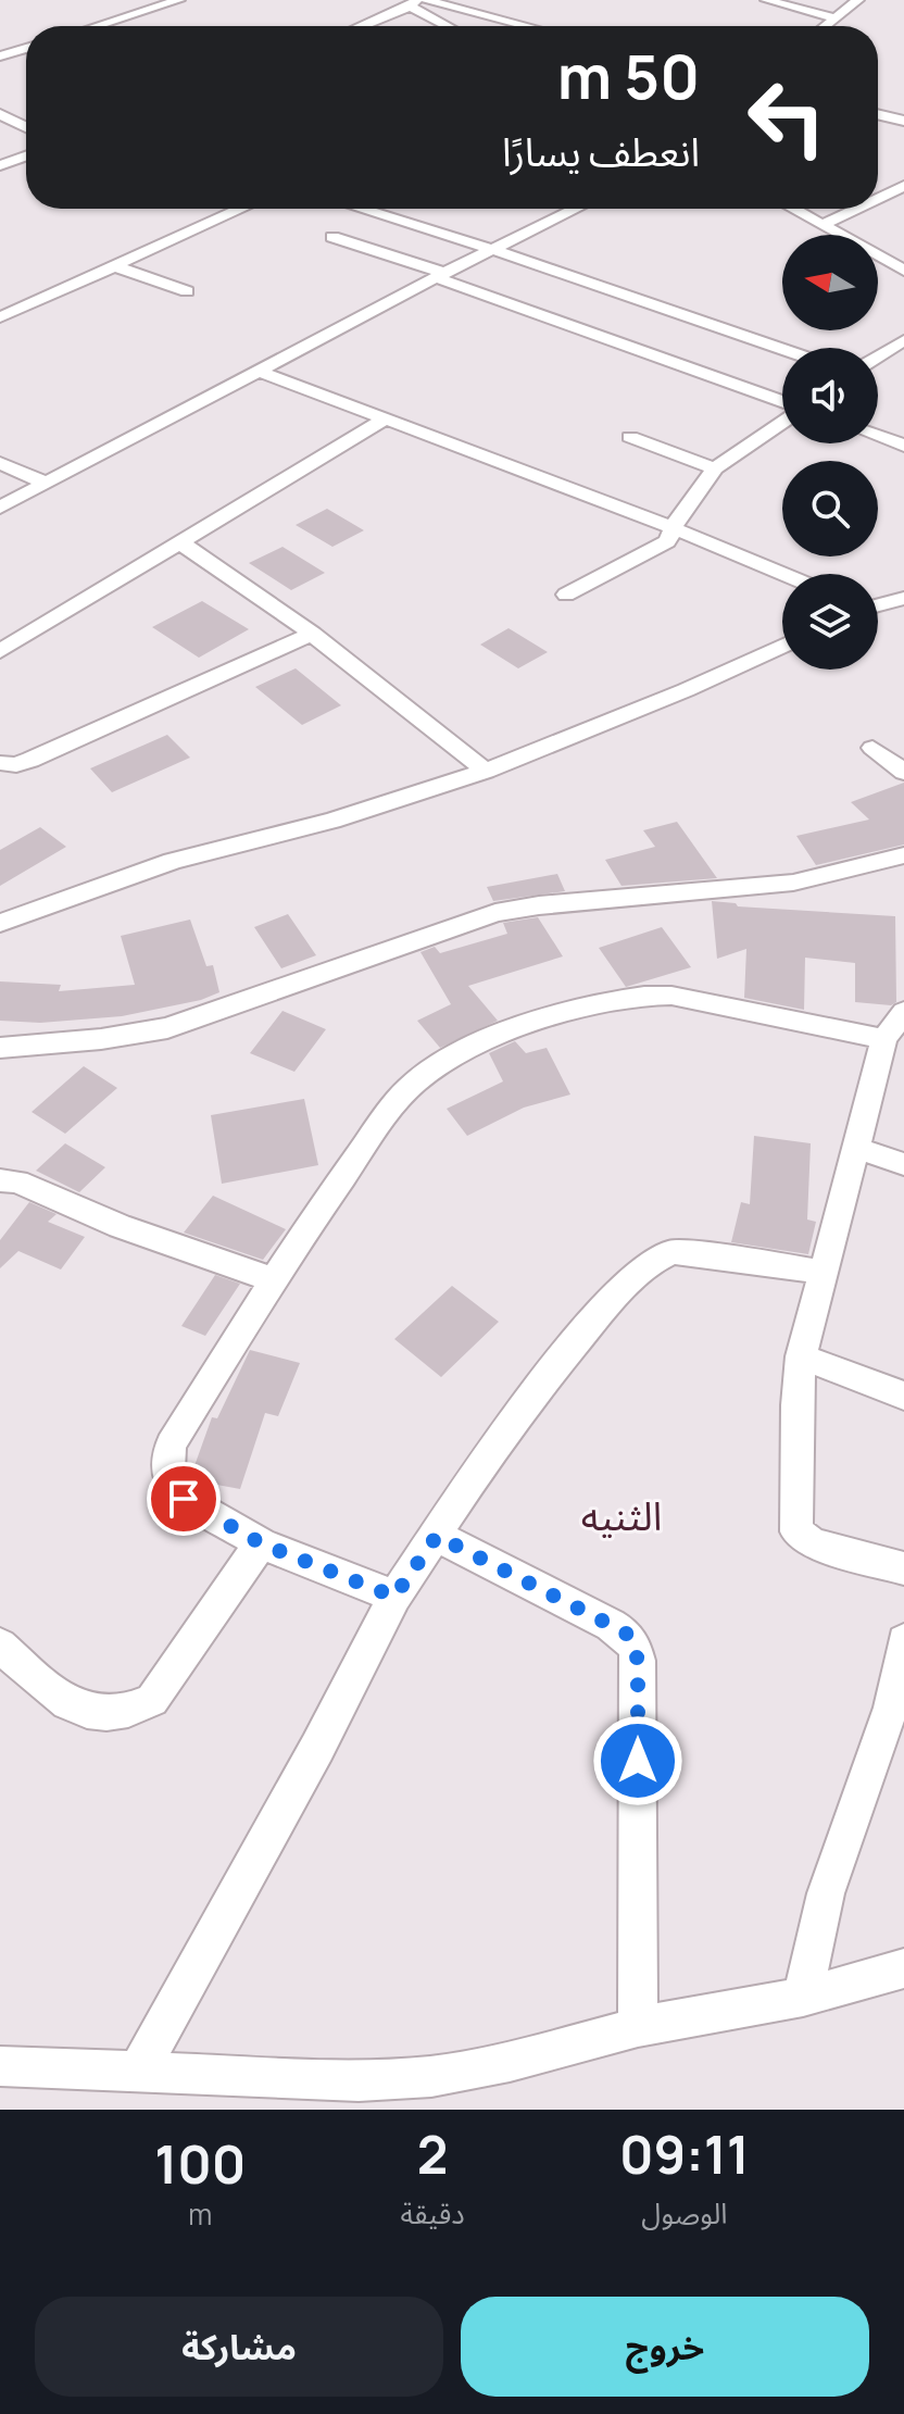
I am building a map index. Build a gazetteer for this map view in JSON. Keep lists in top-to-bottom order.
{
  "districts": ["الثنيه"],
  "north": "left",
  "page": {
    "turn": ["50 m", "انعطف يسارًا"],
    "eta": [
      "09:11",
      "الوصول",
      "2",
      "دقيقة",
      "100",
      "m"
    ],
    "buttons": ["خروج", "مشاركة"]
  }
}
